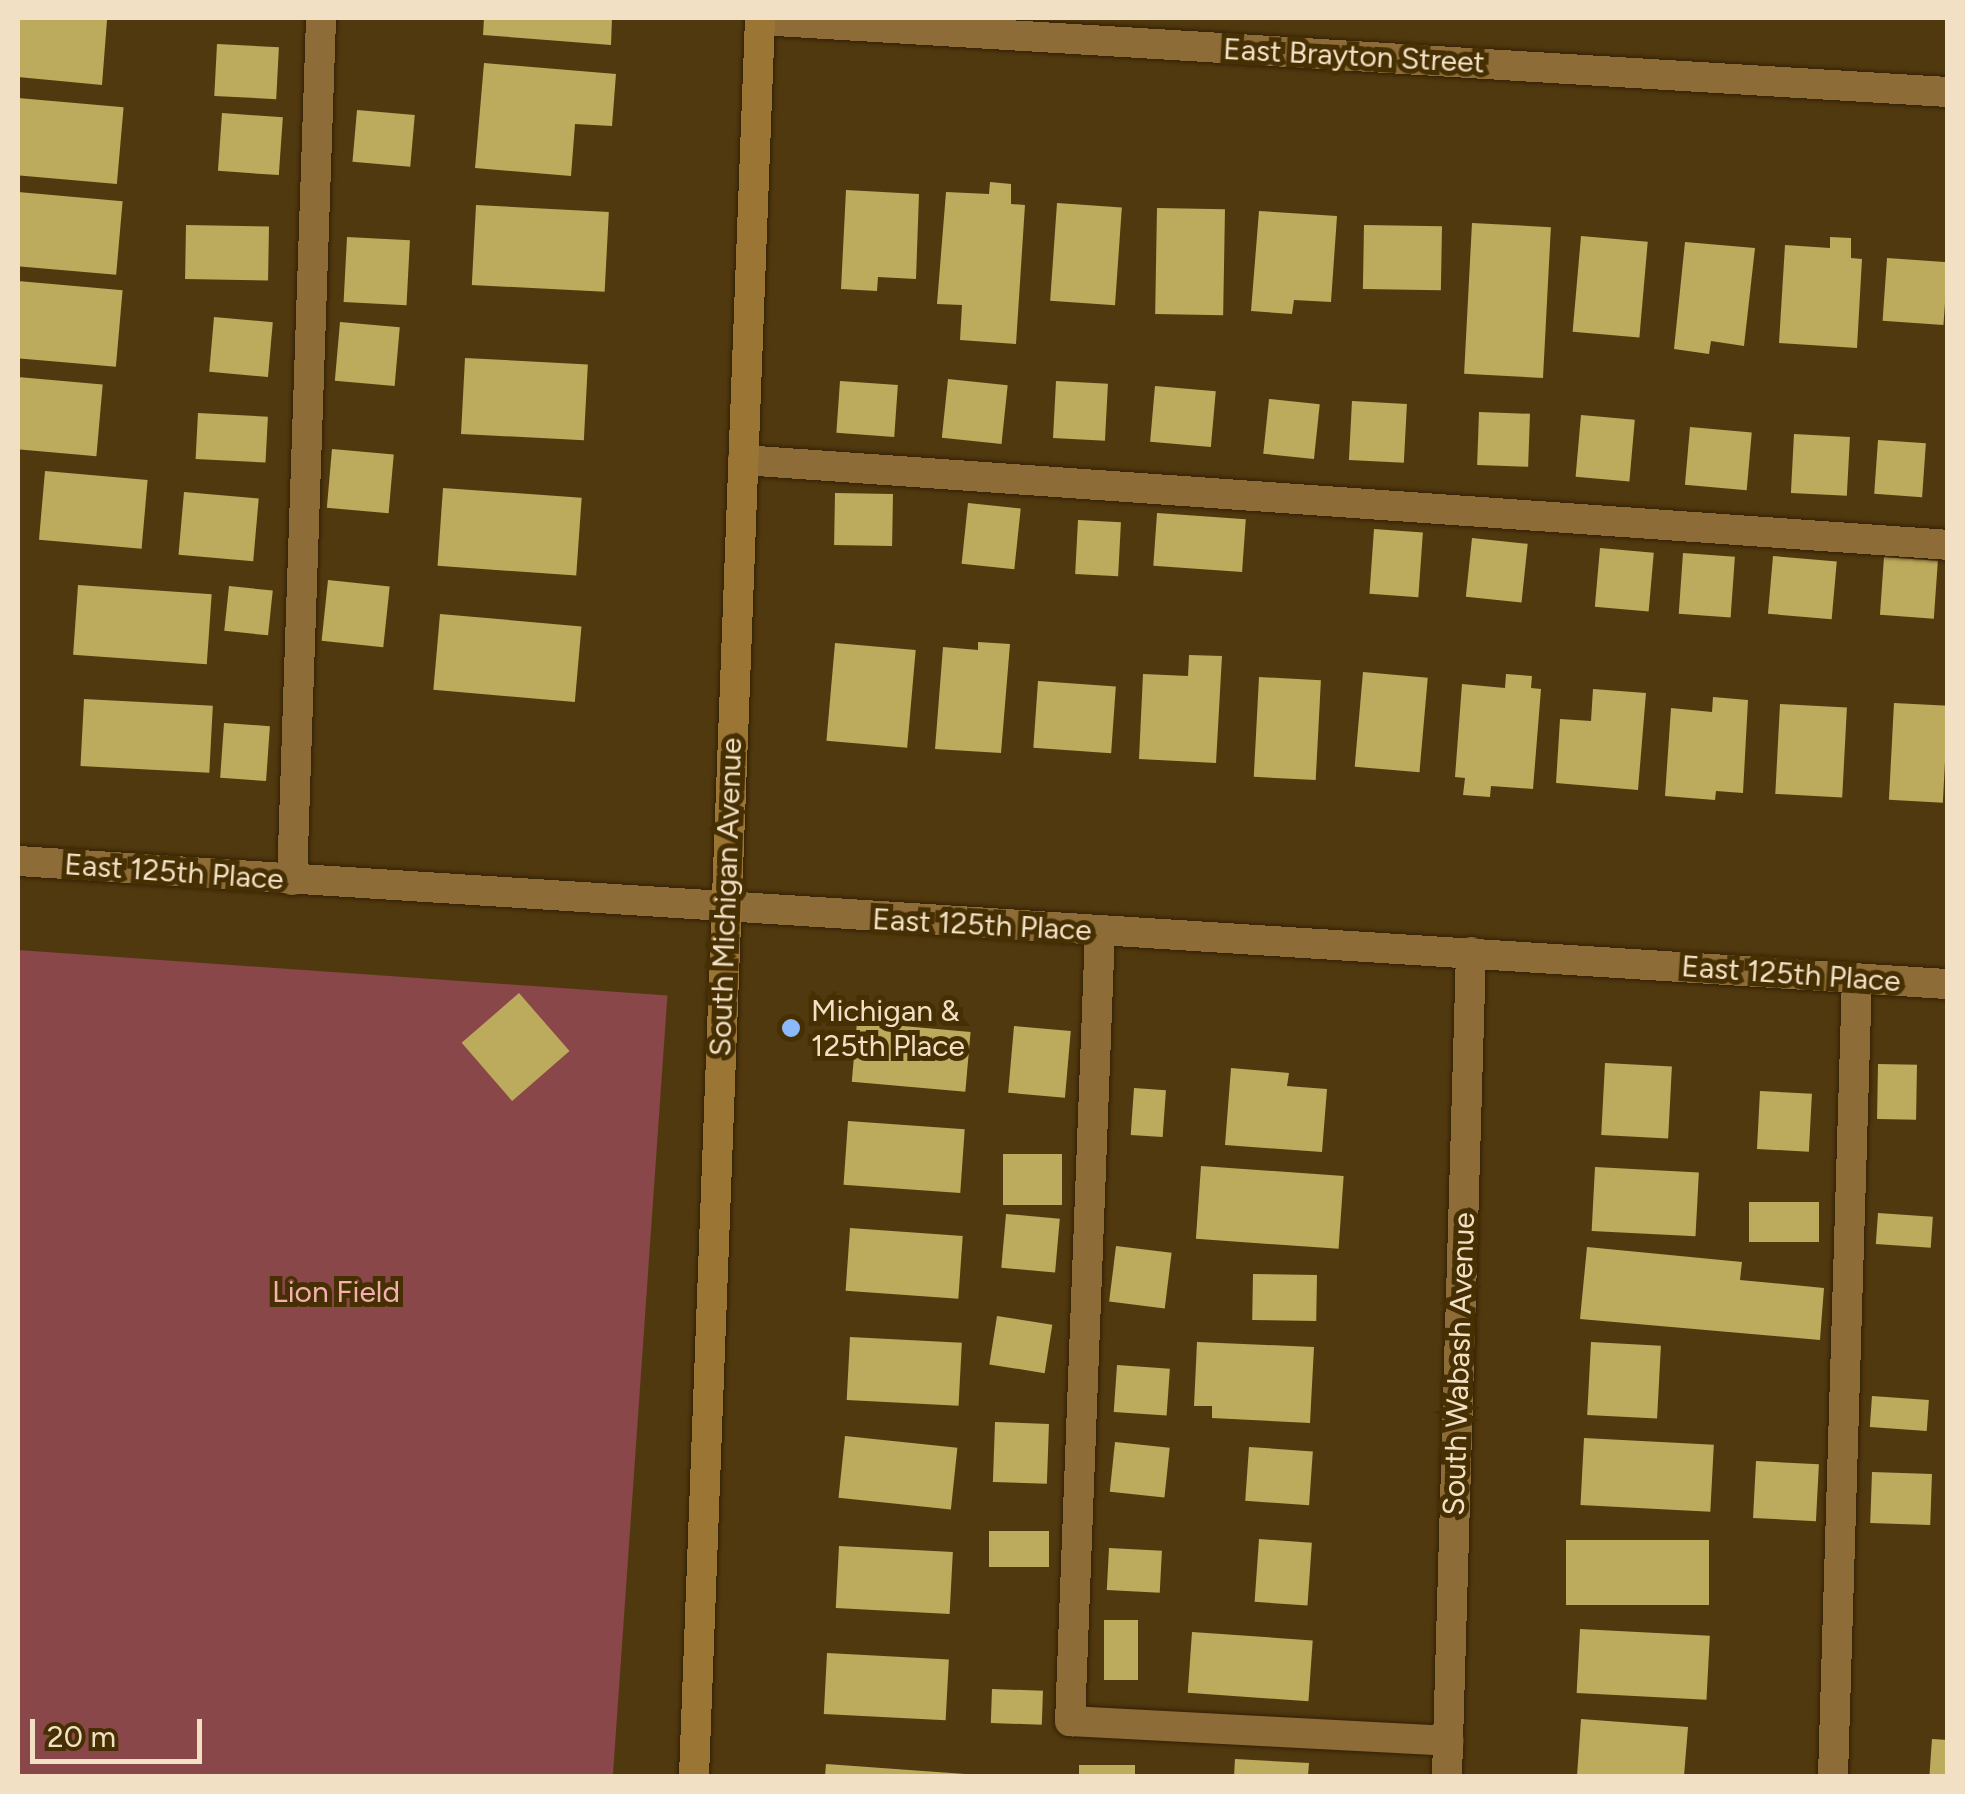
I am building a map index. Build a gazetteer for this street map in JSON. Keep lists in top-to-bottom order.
{
  "streets": {
    "main road": ["South Michigan Avenue"],
    "street": ["East Brayton Street", "East 125th Place", "South Wabash Avenue"]
  },
  "crossings": [
    ["East Brayton Street", "South Michigan Avenue"],
    ["East 125th Place", "South Michigan Avenue"],
    ["East 125th Place", "South Wabash Avenue"]
  ],
  "parks": ["Lion Field"],
  "places": ["Michigan & 125th Place"],
  "scale_bar": "20 m"
}
